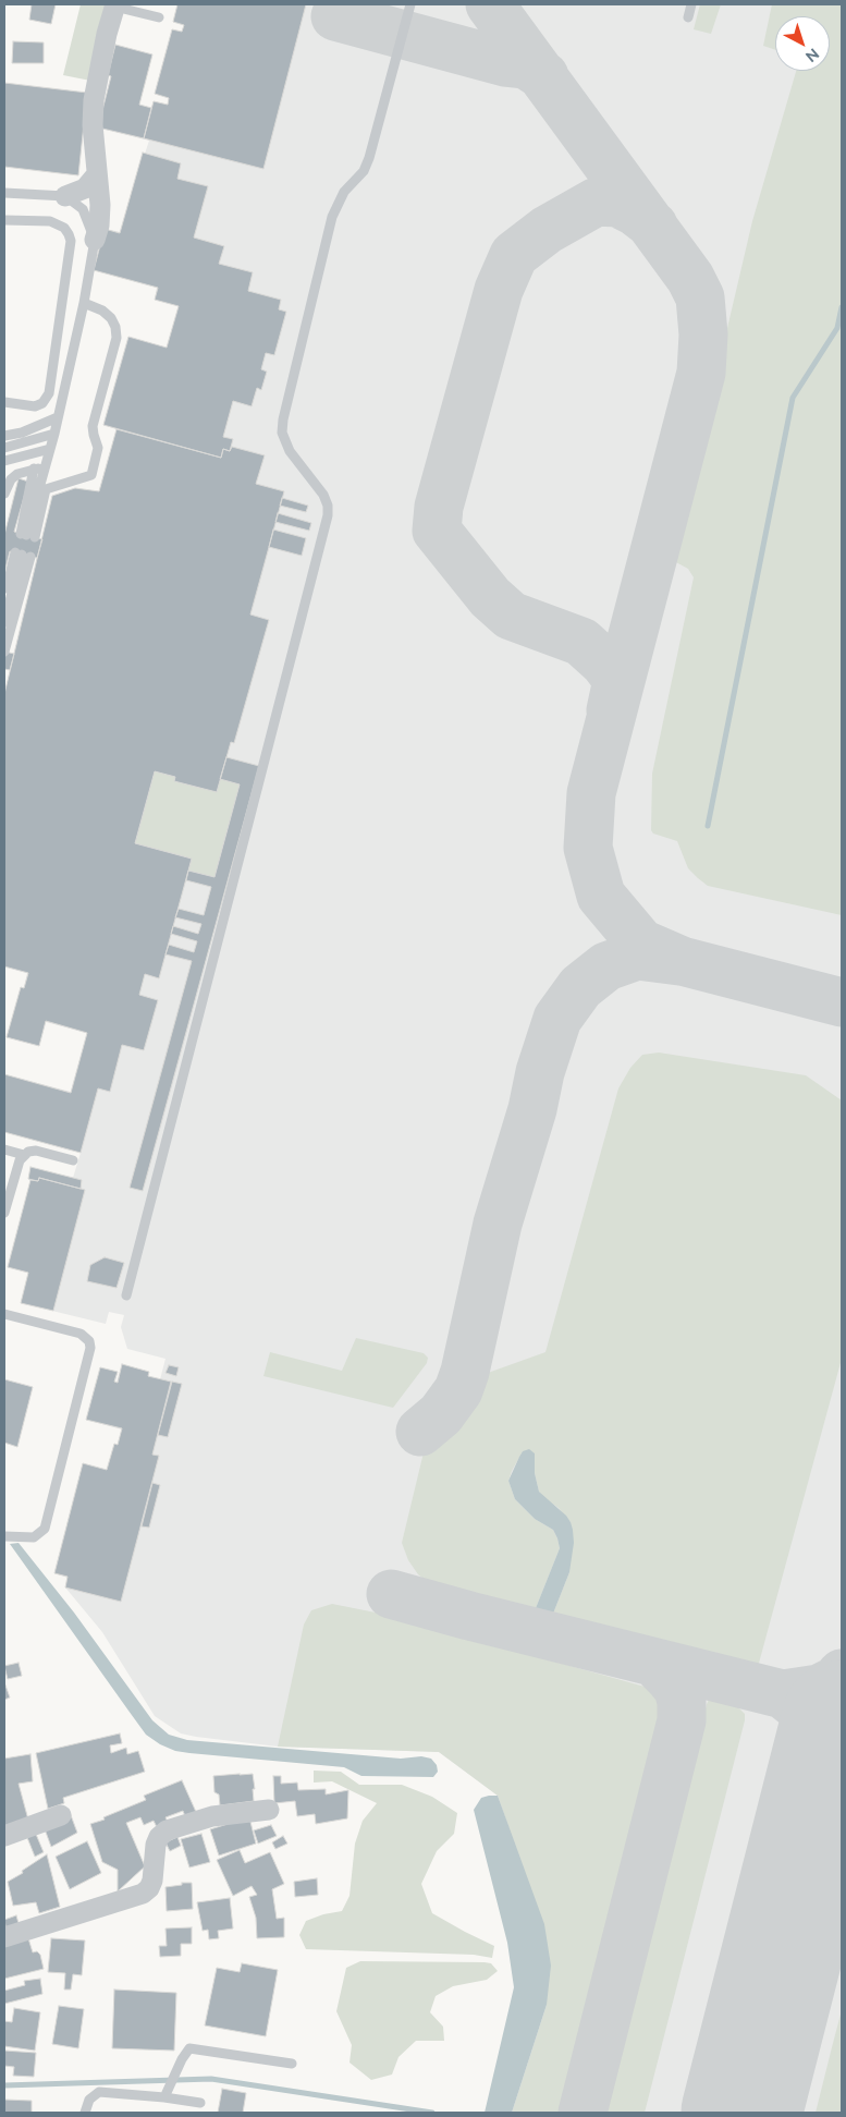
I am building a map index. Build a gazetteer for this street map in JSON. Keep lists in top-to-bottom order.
{
  "north": "bottom right"
}
